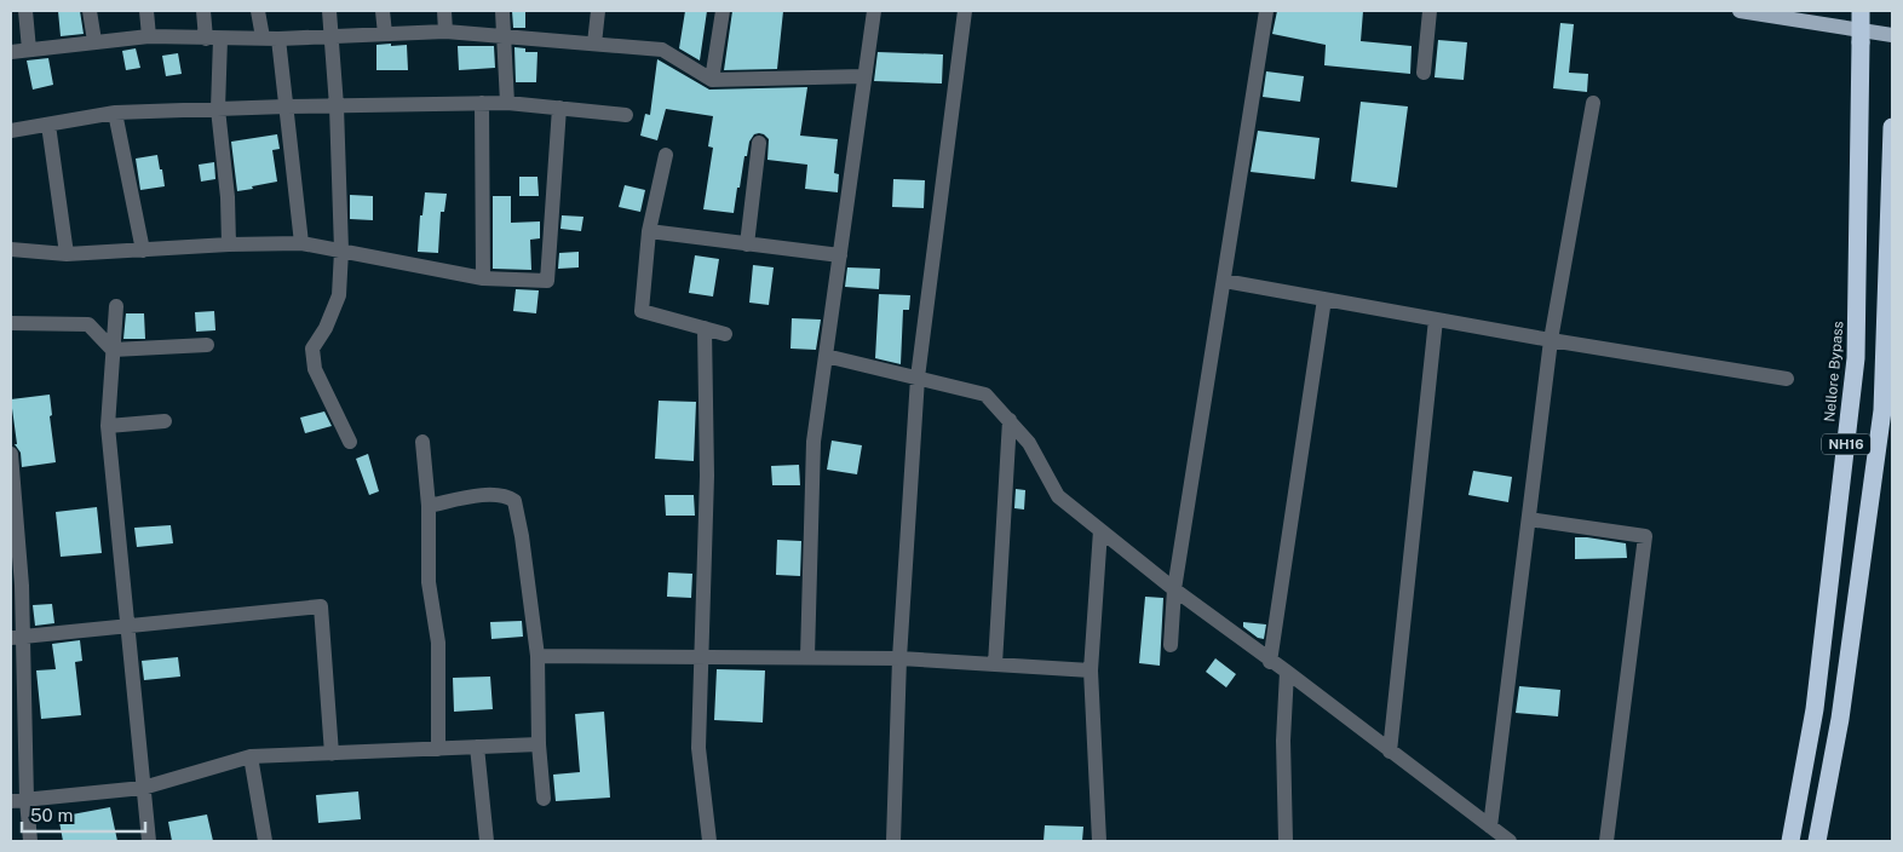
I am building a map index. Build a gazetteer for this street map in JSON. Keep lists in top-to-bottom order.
{
  "streets": {
    "highway": ["Nellore Bypass", "NH16"]
  },
  "scale_bar": "50 m"
}
